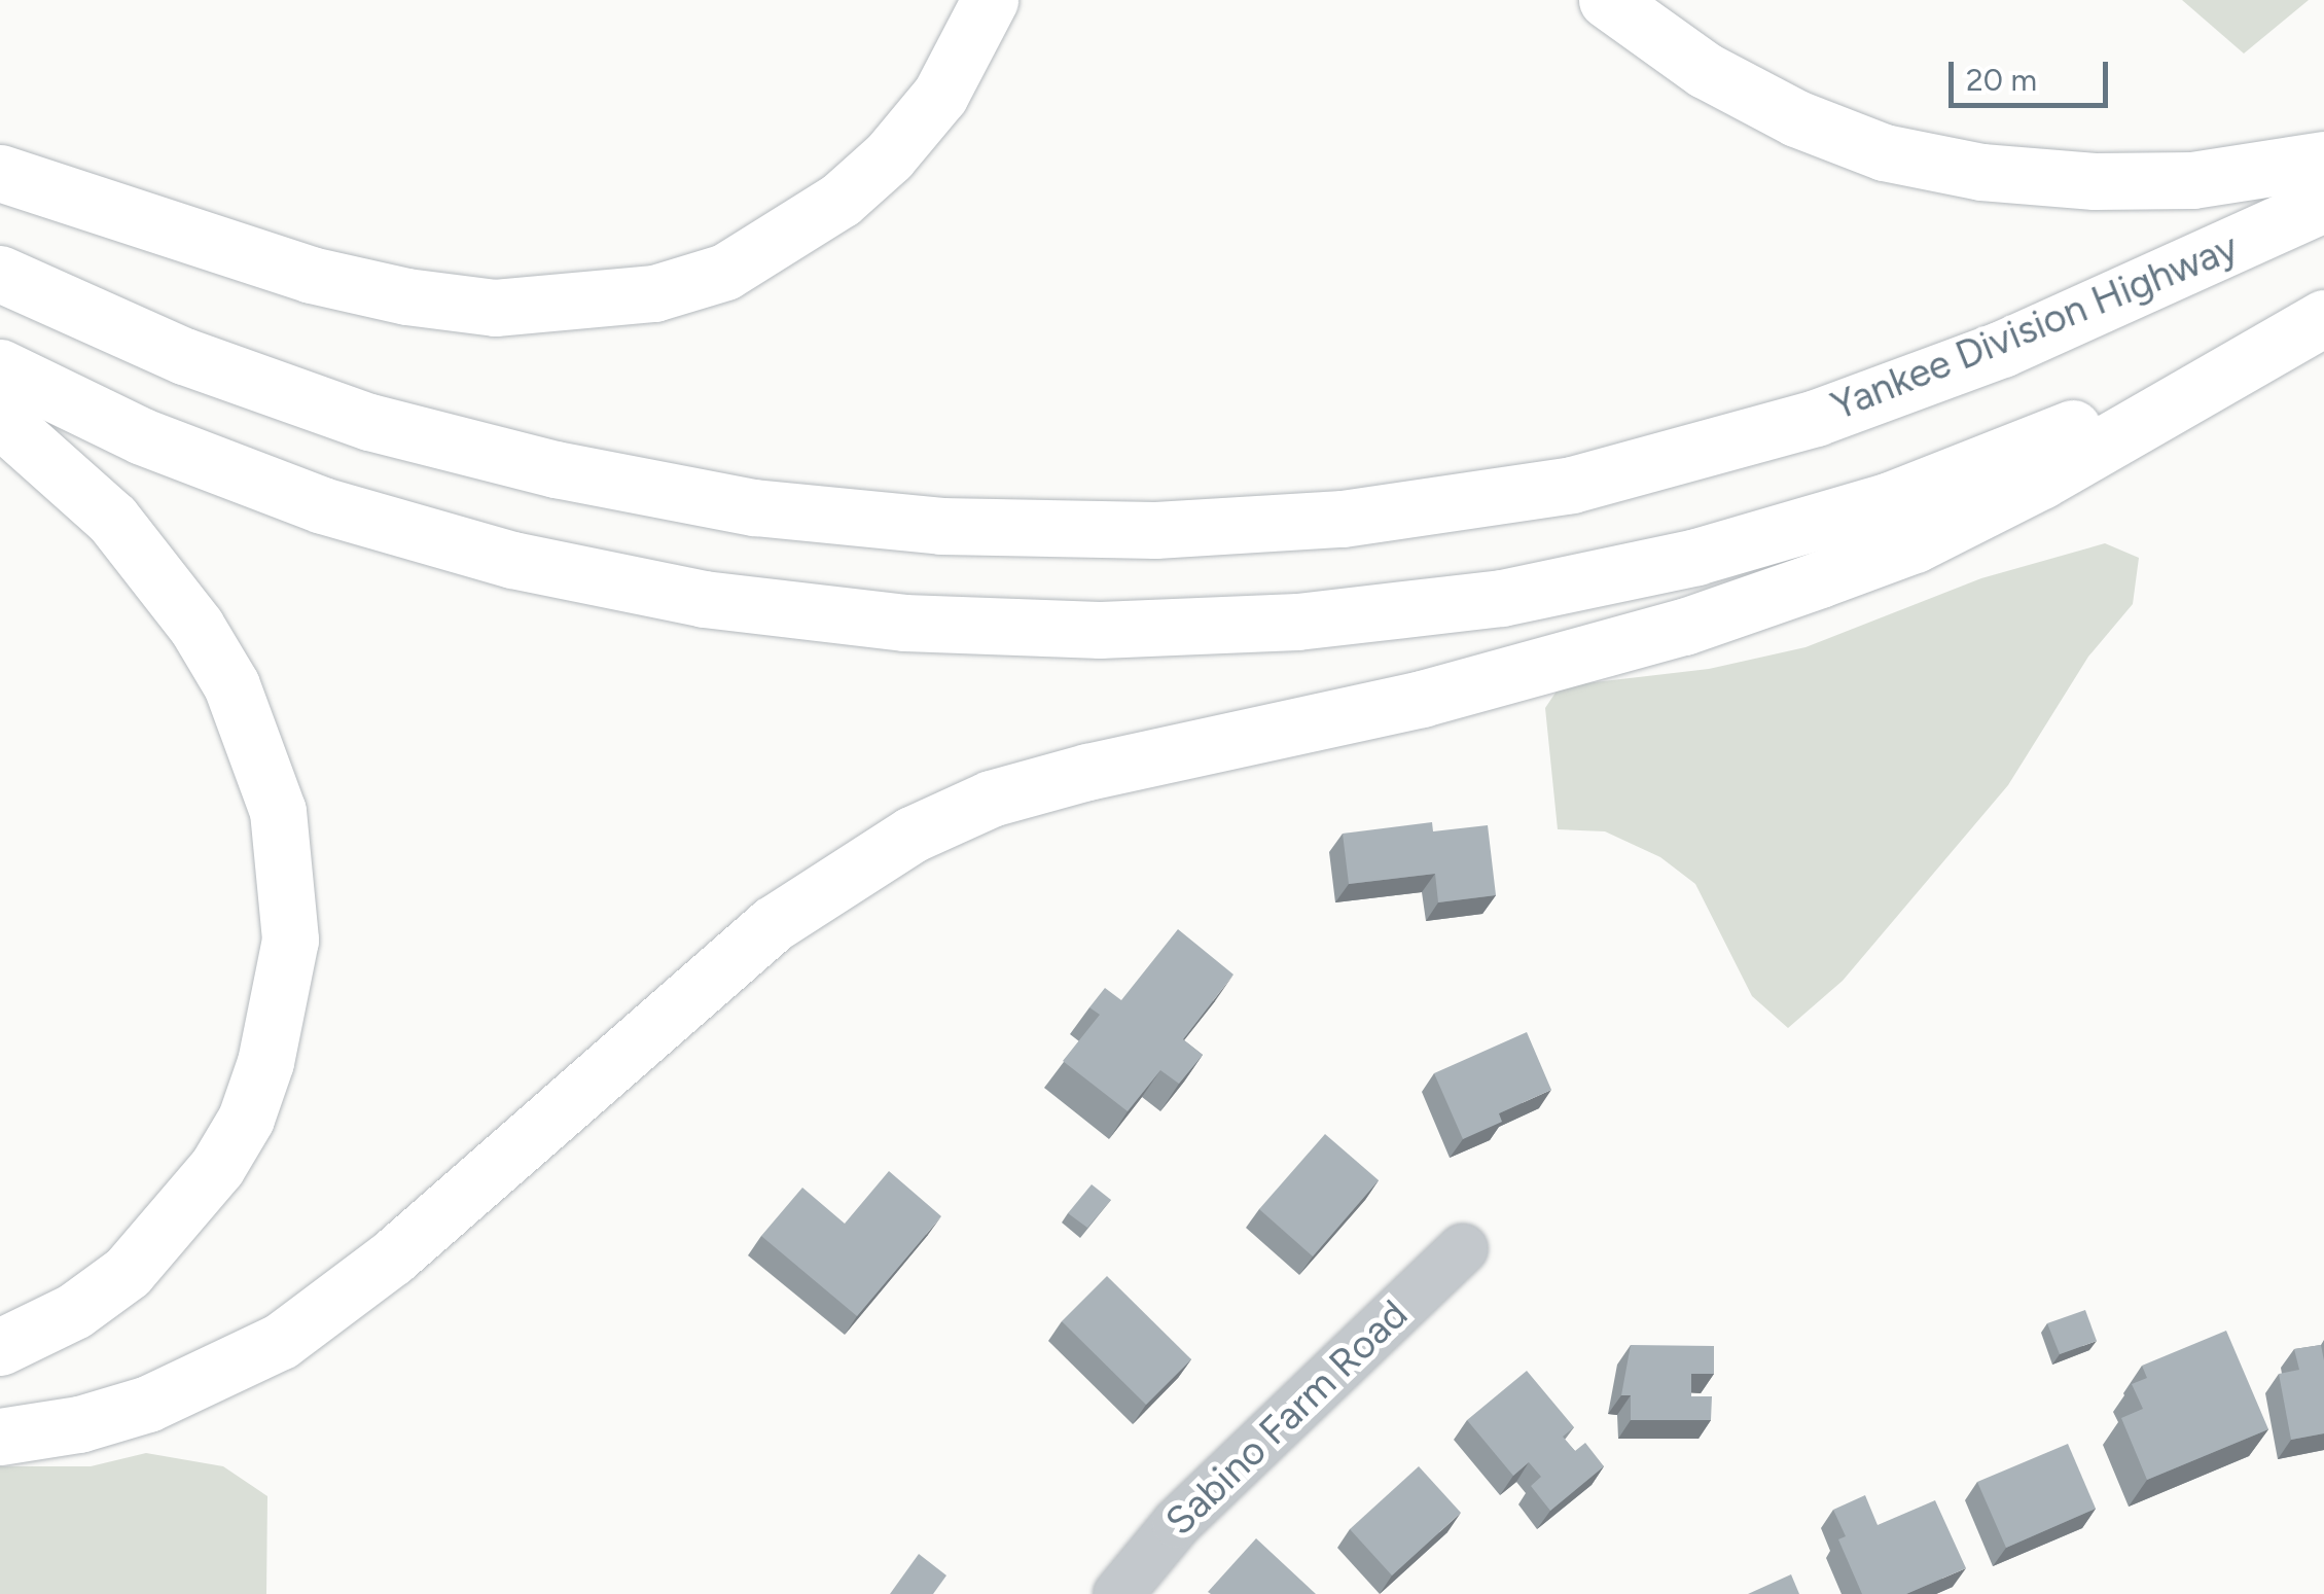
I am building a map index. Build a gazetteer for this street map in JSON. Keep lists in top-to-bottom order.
{
  "streets": {
    "highway": ["Yankee Division Highway"],
    "street": ["Sabino Farm Road"]
  },
  "scale_bar": "20 m"
}
